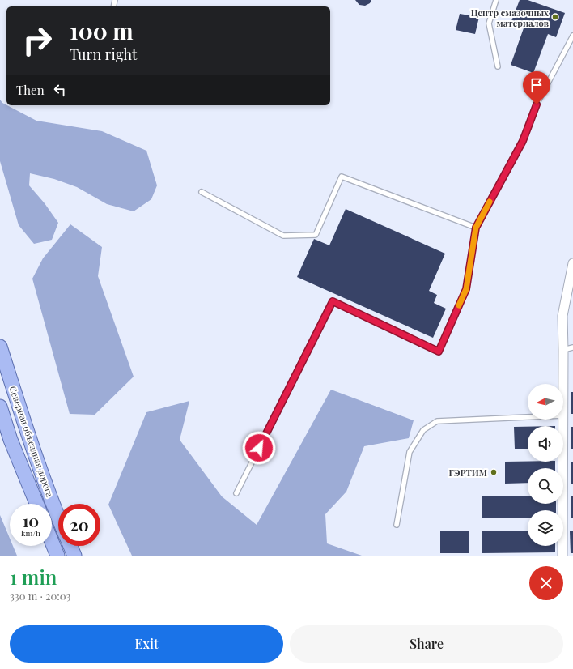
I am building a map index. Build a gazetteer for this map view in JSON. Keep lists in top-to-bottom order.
{
  "streets": {
    "main road": ["Северная объездная дорога"]
  },
  "places": ["Центр смазочных материалов", "ГЭРТИМ"],
  "north": "left",
  "page": {
    "turn": ["100 m", "Turn right"],
    "then": "Then",
    "speed": "10 km/h",
    "limit": "20",
    "heading": ["1 min", "330 m · 20:03"],
    "buttons": ["Exit", "Share"]
  }
}
